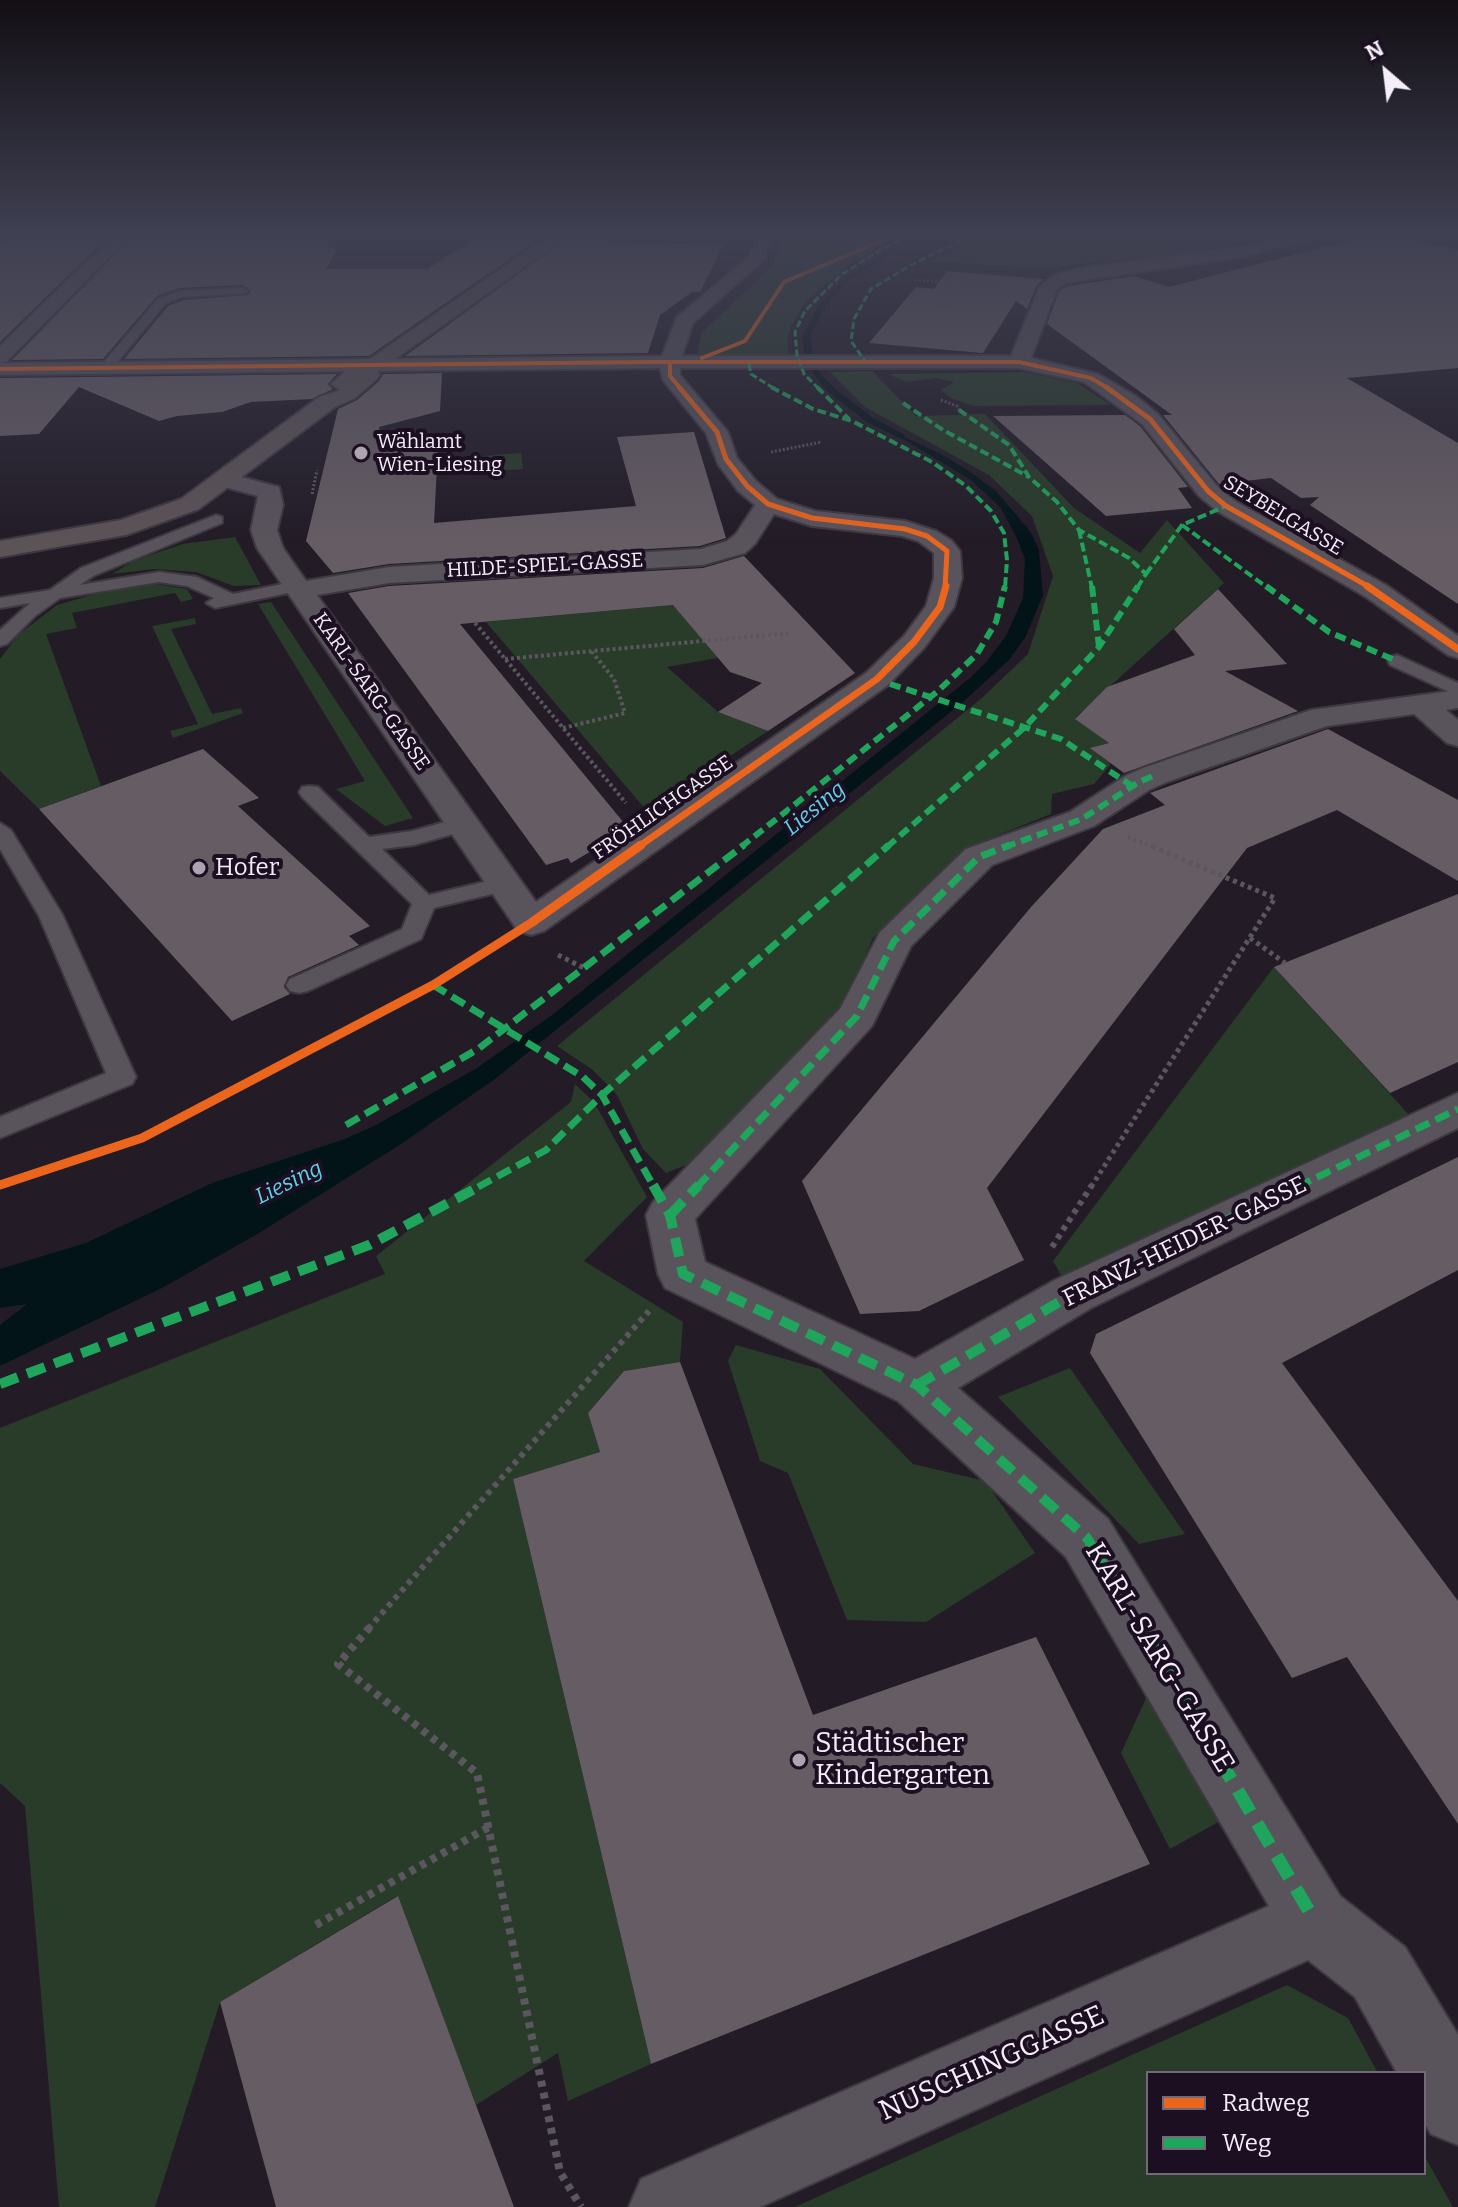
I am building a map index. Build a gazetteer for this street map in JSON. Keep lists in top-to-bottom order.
{
  "streets": {
    "street": [
      "SEYBELGASSE",
      "HILDE-SPIEL-GASSE",
      "KARL-SARG-GASSE",
      "FRÖHLICHGASSE",
      "FRANZ-HEIDER-GASSE",
      "NUSCHINGGASSE"
    ]
  },
  "crossings": [
    ["SEYBELGASSE", "FRÖHLICHGASSE"],
    ["HILDE-SPIEL-GASSE", "KARL-SARG-GASSE"],
    ["HILDE-SPIEL-GASSE", "FRÖHLICHGASSE"],
    ["KARL-SARG-GASSE", "FRÖHLICHGASSE"],
    ["KARL-SARG-GASSE", "FRANZ-HEIDER-GASSE"],
    ["KARL-SARG-GASSE", "NUSCHINGGASSE"]
  ],
  "water": ["Liesing"],
  "places": ["Wählamt Wien-Liesing", "Hofer", "Städtischer Kindergarten"],
  "legend": ["Radweg", "Weg"],
  "north": "top left"
}
